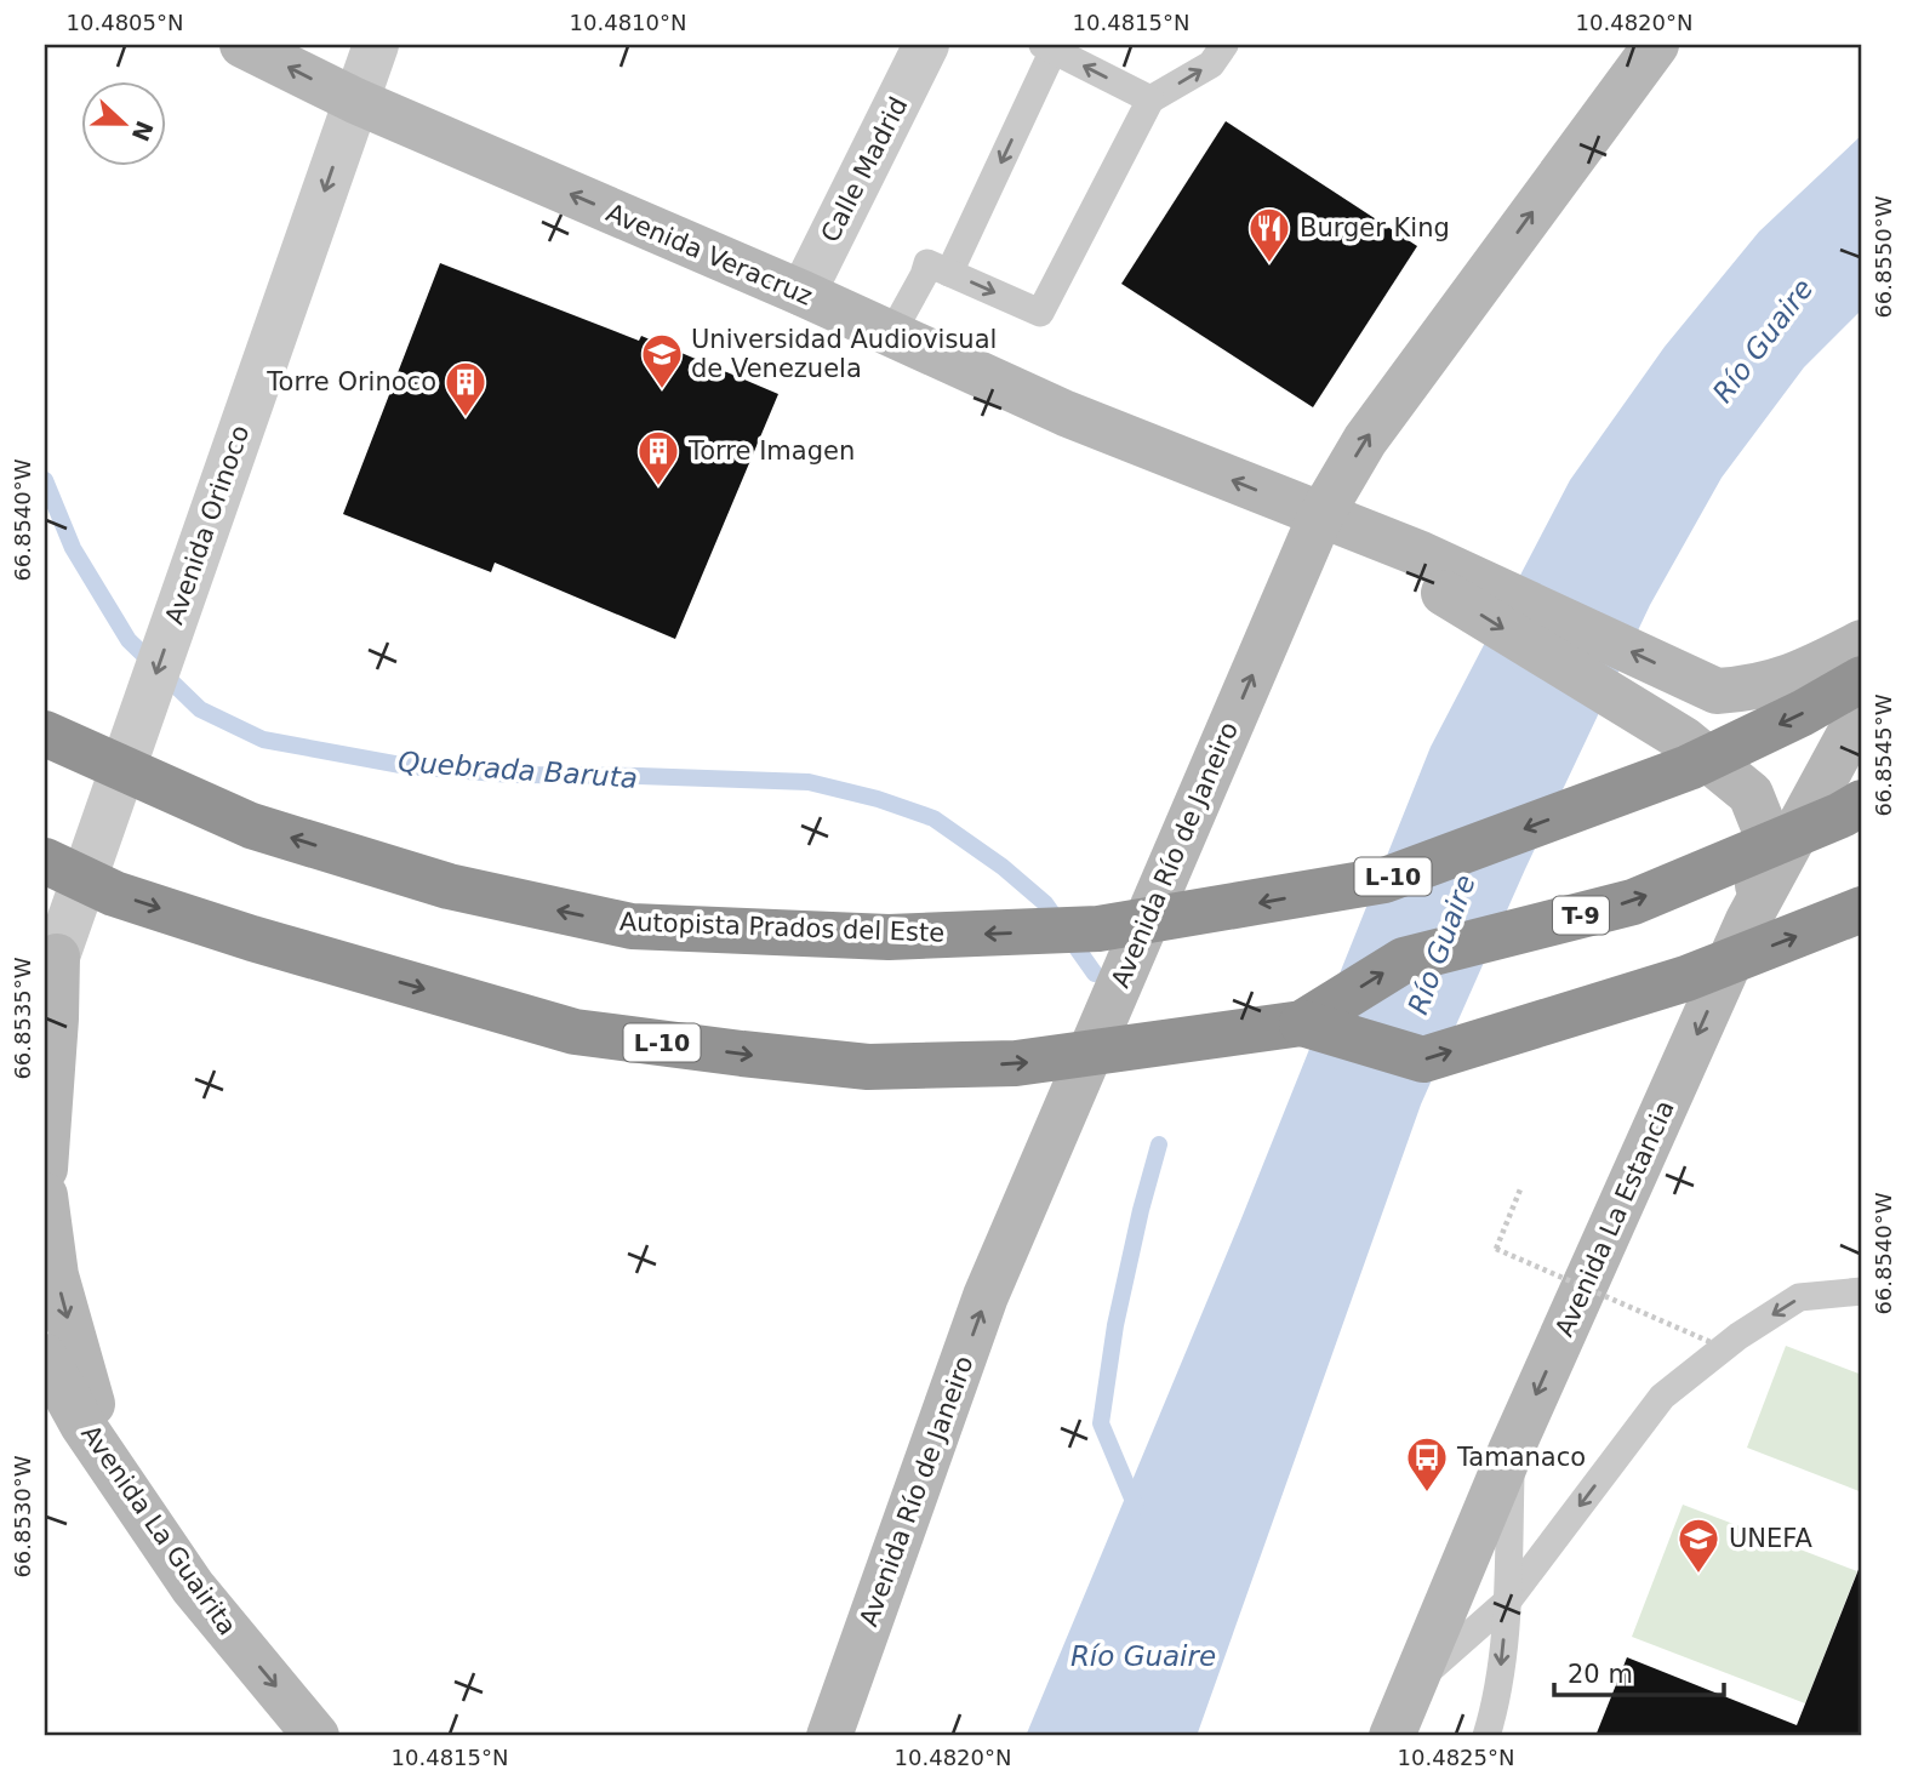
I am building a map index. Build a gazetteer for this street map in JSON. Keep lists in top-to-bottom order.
{
  "streets": {
    "highway": ["L-10", "T-9", "Autopista Prados del Este"],
    "street": [
      "Calle Madrid",
      "Avenida Veracruz",
      "Avenida Orinoco",
      "Avenida Río de Janeiro",
      "Avenida La Estancia",
      "Avenida La Guairita"
    ]
  },
  "crossings": [
    ["Calle Madrid", "Avenida Veracruz"],
    ["Avenida Veracruz", "Avenida Orinoco"],
    ["Avenida Veracruz", "Avenida Río de Janeiro"],
    ["L-10", "T-9"]
  ],
  "one_way": [
    "Avenida Veracruz",
    "Avenida Orinoco",
    "Avenida Río de Janeiro",
    "Avenida La Estancia",
    "Avenida La Guairita"
  ],
  "water": ["Río Guaire", "Quebrada Baruta"],
  "places": {
    "restaurant": ["Burger King"],
    "school or university": ["Universidad Audiovisual de Venezuela", "UNEFA"],
    "building": ["Torre Orinoco", "Torre Imagen"],
    "bus stop": ["Tamanaco"]
  },
  "scale_bar": "20 m",
  "north": "right",
  "coordinates": [
    "10.4805°N",
    "10.4810°N",
    "10.4815°N",
    "10.4820°N",
    "66.8550°W",
    "66.8540°W",
    "66.8545°W",
    "66.8535°W",
    "66.8530°W",
    "10.4825°N"
  ]
}
